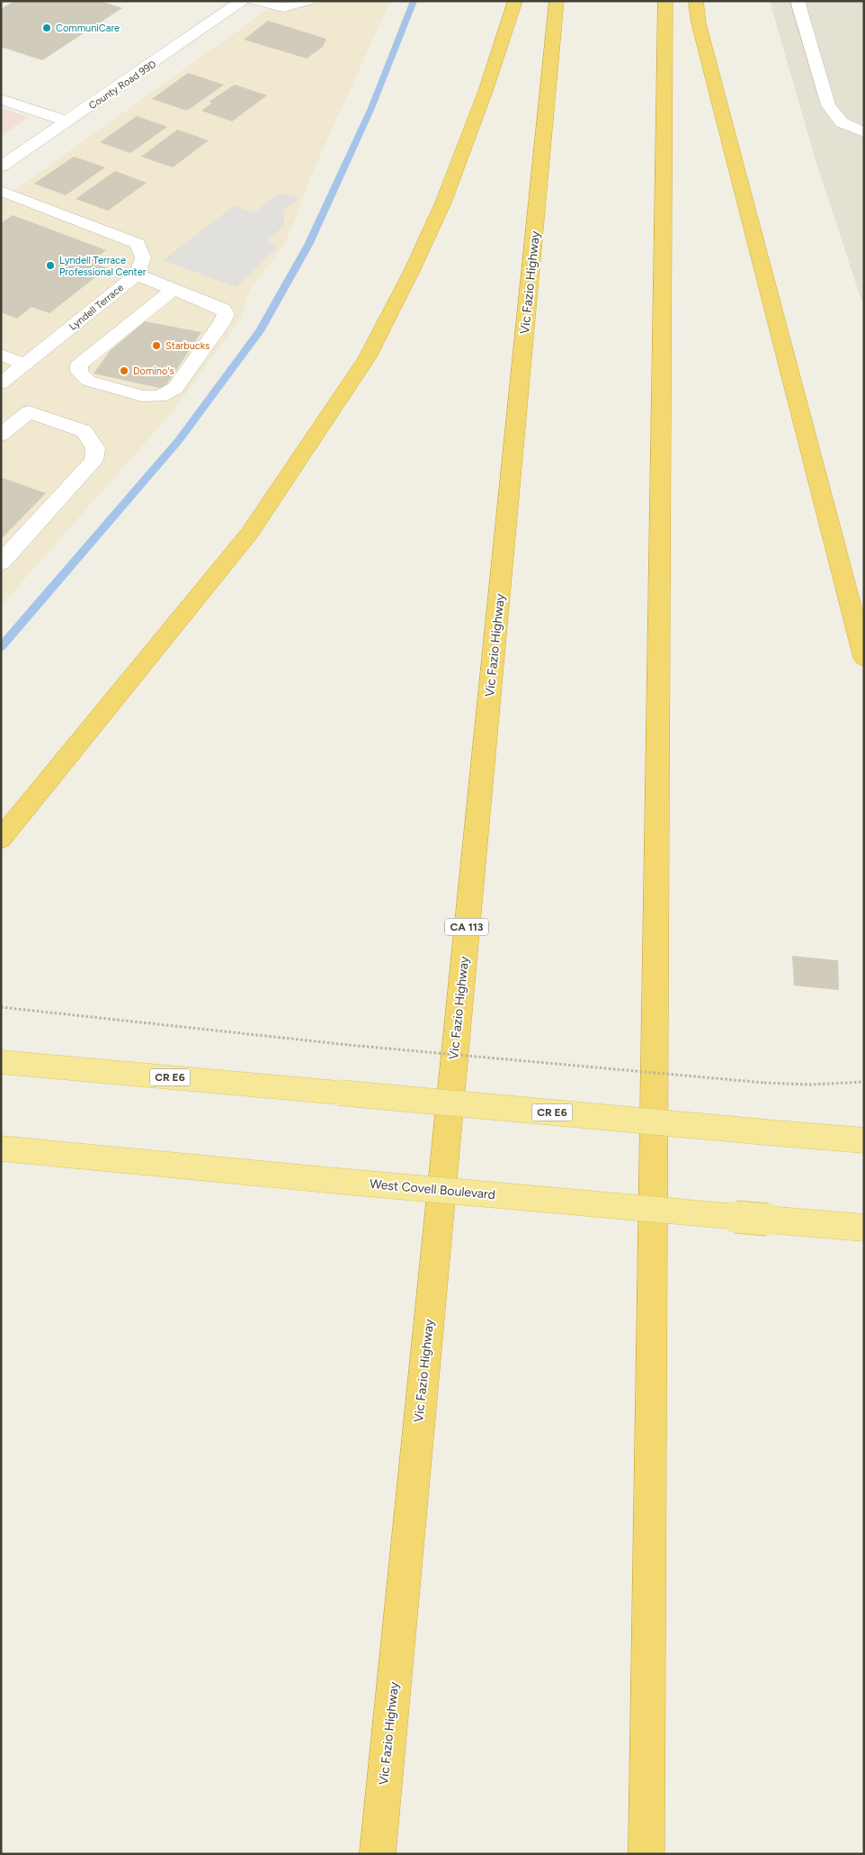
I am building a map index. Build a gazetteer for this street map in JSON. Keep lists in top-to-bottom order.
{
  "streets": {
    "highway": ["Vic Fazio Highway", "CA 113"],
    "main road": ["CR E6", "West Covell Boulevard"],
    "street": ["County Road 99D", "Lyndell Terrace"]
  },
  "places": [
    "CommuniCare",
    "Lyndell Terrace Professional Center",
    "Starbucks",
    "Domino's"
  ]
}
